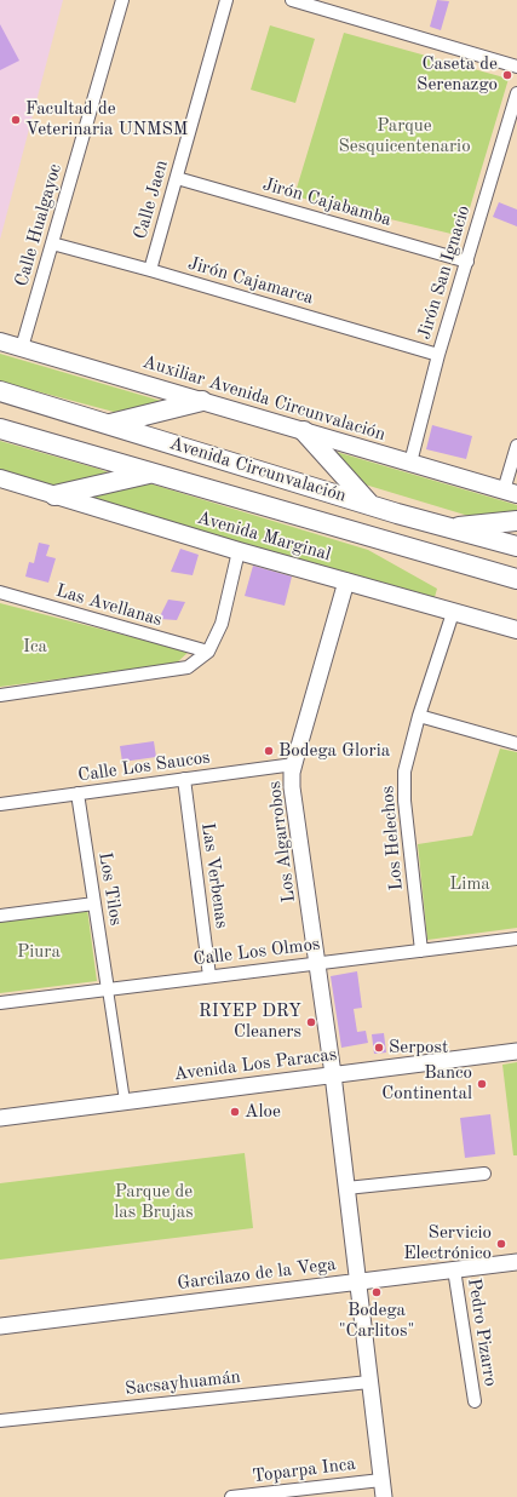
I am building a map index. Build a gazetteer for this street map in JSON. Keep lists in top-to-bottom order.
{
  "streets": {
    "main road": ["Auxiliar Avenida Circunvalación", "Avenida Circunvalación", "Avenida Marginal"],
    "street": [
      "Calle Jaen",
      "Jirón Cajabamba",
      "Calle Hualgayoc",
      "Jirón San Ignacio",
      "Jirón Cajamarca",
      "Las Avellanas",
      "Calle Los Saucos",
      "Los Helechos",
      "Los Algarrobos",
      "Las Verbenas",
      "Los Tilos",
      "Calle Los Olmos",
      "Avenida Los Paracas",
      "Garcilazo de la Vega",
      "Pedro Pizarro",
      "Sacsayhuamán",
      "Toparpa Inca"
    ]
  },
  "crossings": [
    ["Calle Jaen", "Jirón Cajabamba"],
    ["Calle Jaen", "Jirón Cajamarca"],
    ["Jirón Cajabamba", "Jirón San Ignacio"],
    ["Calle Hualgayoc", "Jirón Cajamarca"],
    ["Calle Hualgayoc", "Auxiliar Avenida Circunvalación"],
    ["Jirón San Ignacio", "Jirón Cajamarca"],
    ["Jirón San Ignacio", "Auxiliar Avenida Circunvalación"],
    ["Avenida Marginal", "Los Helechos"],
    ["Avenida Marginal", "Los Algarrobos"],
    ["Calle Los Saucos", "Los Algarrobos"],
    ["Calle Los Saucos", "Las Verbenas"],
    ["Calle Los Saucos", "Los Tilos"],
    ["Los Helechos", "Calle Los Olmos"],
    ["Los Algarrobos", "Calle Los Olmos"],
    ["Los Algarrobos", "Avenida Los Paracas"],
    ["Los Algarrobos", "Garcilazo de la Vega"],
    ["Los Algarrobos", "Sacsayhuamán"],
    ["Los Algarrobos", "Toparpa Inca"],
    ["Las Verbenas", "Calle Los Olmos"],
    ["Los Tilos", "Calle Los Olmos"],
    ["Garcilazo de la Vega", "Pedro Pizarro"]
  ],
  "parks": [
    "Parque Sesquicentenario",
    "Ica",
    "Lima",
    "Piura",
    "Parque de las Brujas"
  ],
  "places": [
    "Caseta de Serenazgo",
    "Facultad de Veterinaria UNMSM",
    "Bodega Gloria",
    "RIYEP DRY Cleaners",
    "Serpost",
    "Banco Continental",
    "Aloe",
    "Servicio Electrónico",
    "Bodega \"Carlitos\""
  ]
}
